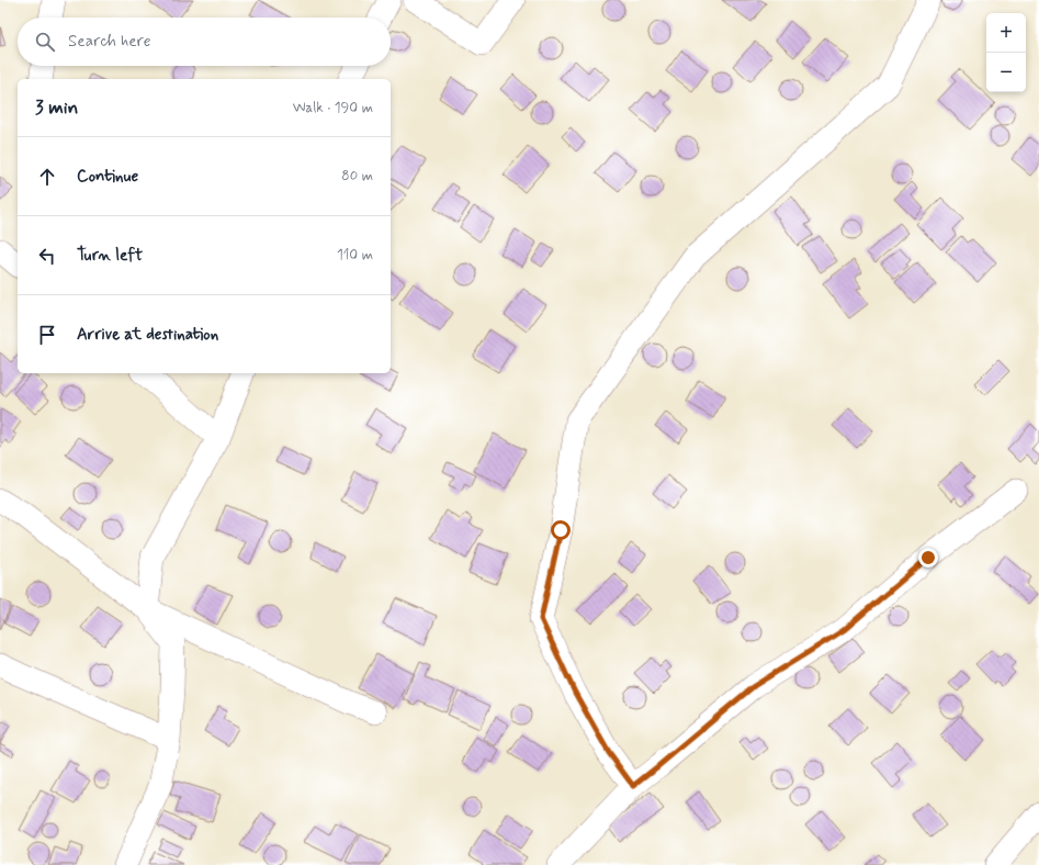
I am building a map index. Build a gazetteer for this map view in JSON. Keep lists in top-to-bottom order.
{
  "page": {
    "map_buttons": ["+", "−"],
    "search": "Search here",
    "heading": ["3 min", "Walk · 190 m"],
    "list": [
      ["Continue", "80 m"],
      ["Turn left", "110 m"],
      "Arrive at destination"
    ]
  }
}
